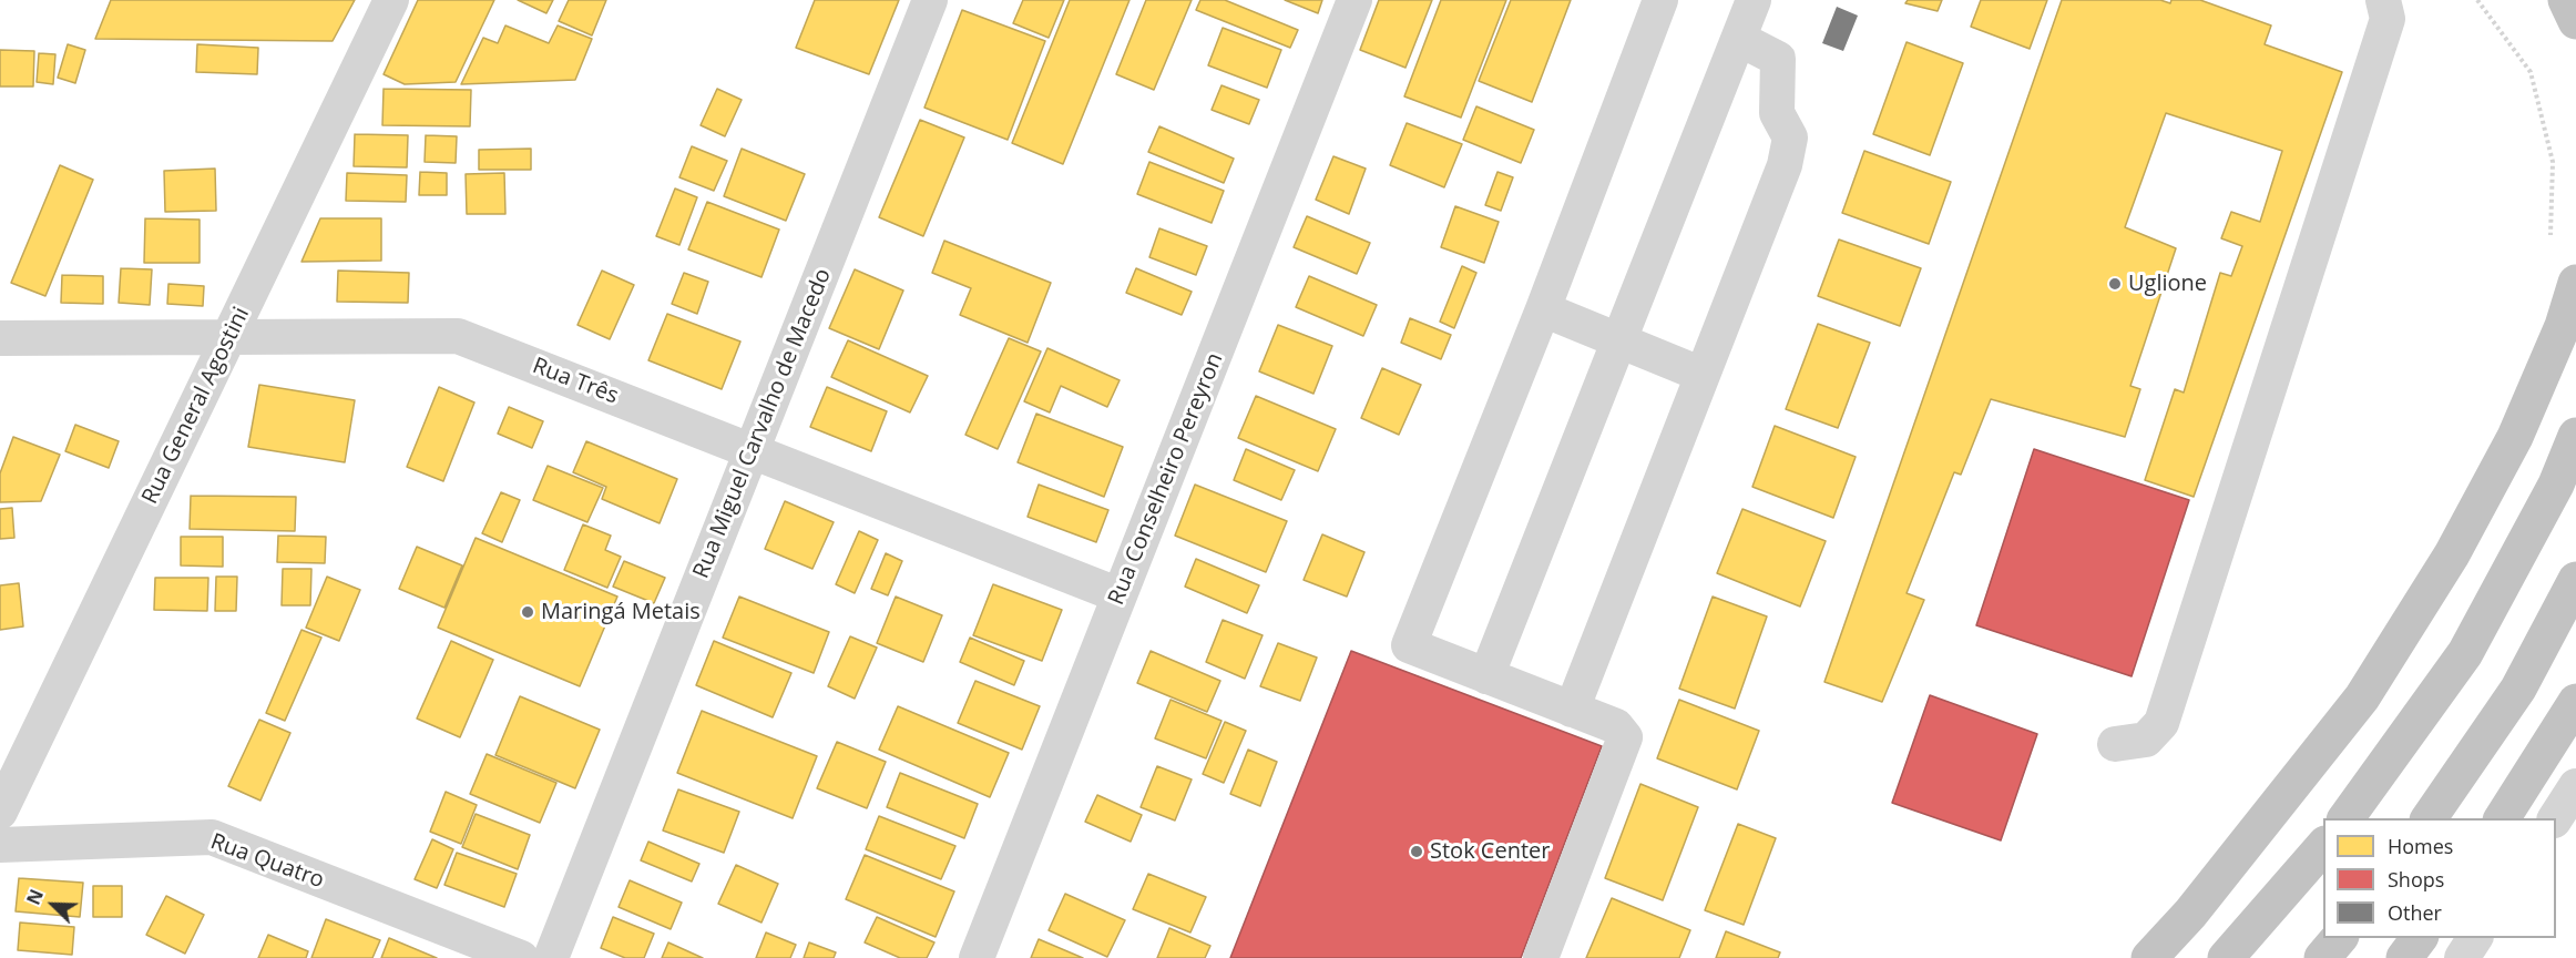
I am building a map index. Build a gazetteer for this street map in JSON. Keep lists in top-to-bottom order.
{
  "streets": {
    "street": [
      "Rua Três",
      "Rua General Agostini",
      "Rua Miguel Carvalho de Macedo",
      "Rua Conselheiro Pereyron",
      "Rua Quatro"
    ]
  },
  "crossings": [
    ["Rua Três", "Rua General Agostini"],
    ["Rua Três", "Rua Miguel Carvalho de Macedo"],
    ["Rua Três", "Rua Conselheiro Pereyron"]
  ],
  "places": ["Uglione", "Maringá Metais", "Stok Center"],
  "legend": ["Homes", "Shops", "Other"],
  "north": "top left"
}
